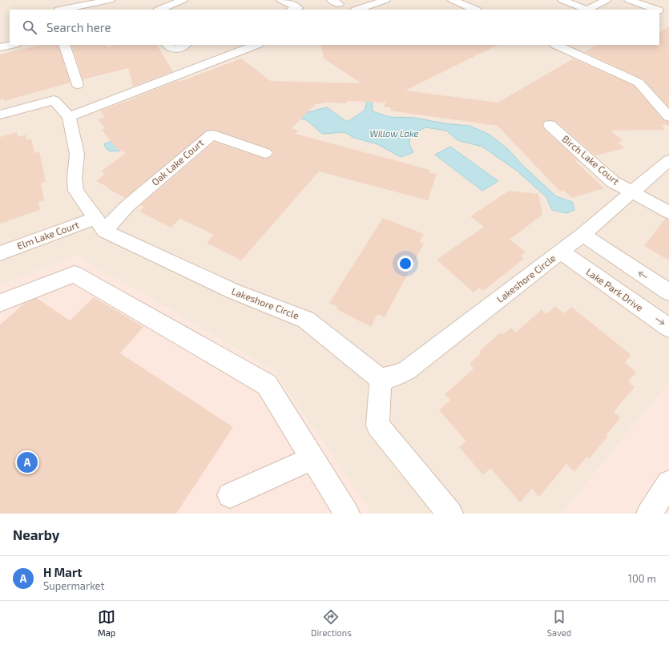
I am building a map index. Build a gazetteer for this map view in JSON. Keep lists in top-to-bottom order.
{
  "streets": {
    "street": [
      "Birch Lake Court",
      "Oak Lake Court",
      "Elm Lake Court",
      "Lakeshore Circle",
      "Lake Park Drive"
    ]
  },
  "crossings": [
    ["Birch Lake Court", "Lakeshore Circle"],
    ["Oak Lake Court", "Elm Lake Court"],
    ["Oak Lake Court", "Lakeshore Circle"],
    ["Elm Lake Court", "Lakeshore Circle"],
    ["Lakeshore Circle", "Lake Park Drive"]
  ],
  "water": ["Willow Lake"],
  "page": {
    "search": "Search here",
    "pins": "A",
    "heading": "Nearby",
    "list": [
      {
        "mark": "A",
        "name": "H Mart",
        "note": "Supermarket",
        "value": "100 m"
      }
    ],
    "nav": ["Map", "Directions", "Saved"]
  }
}
